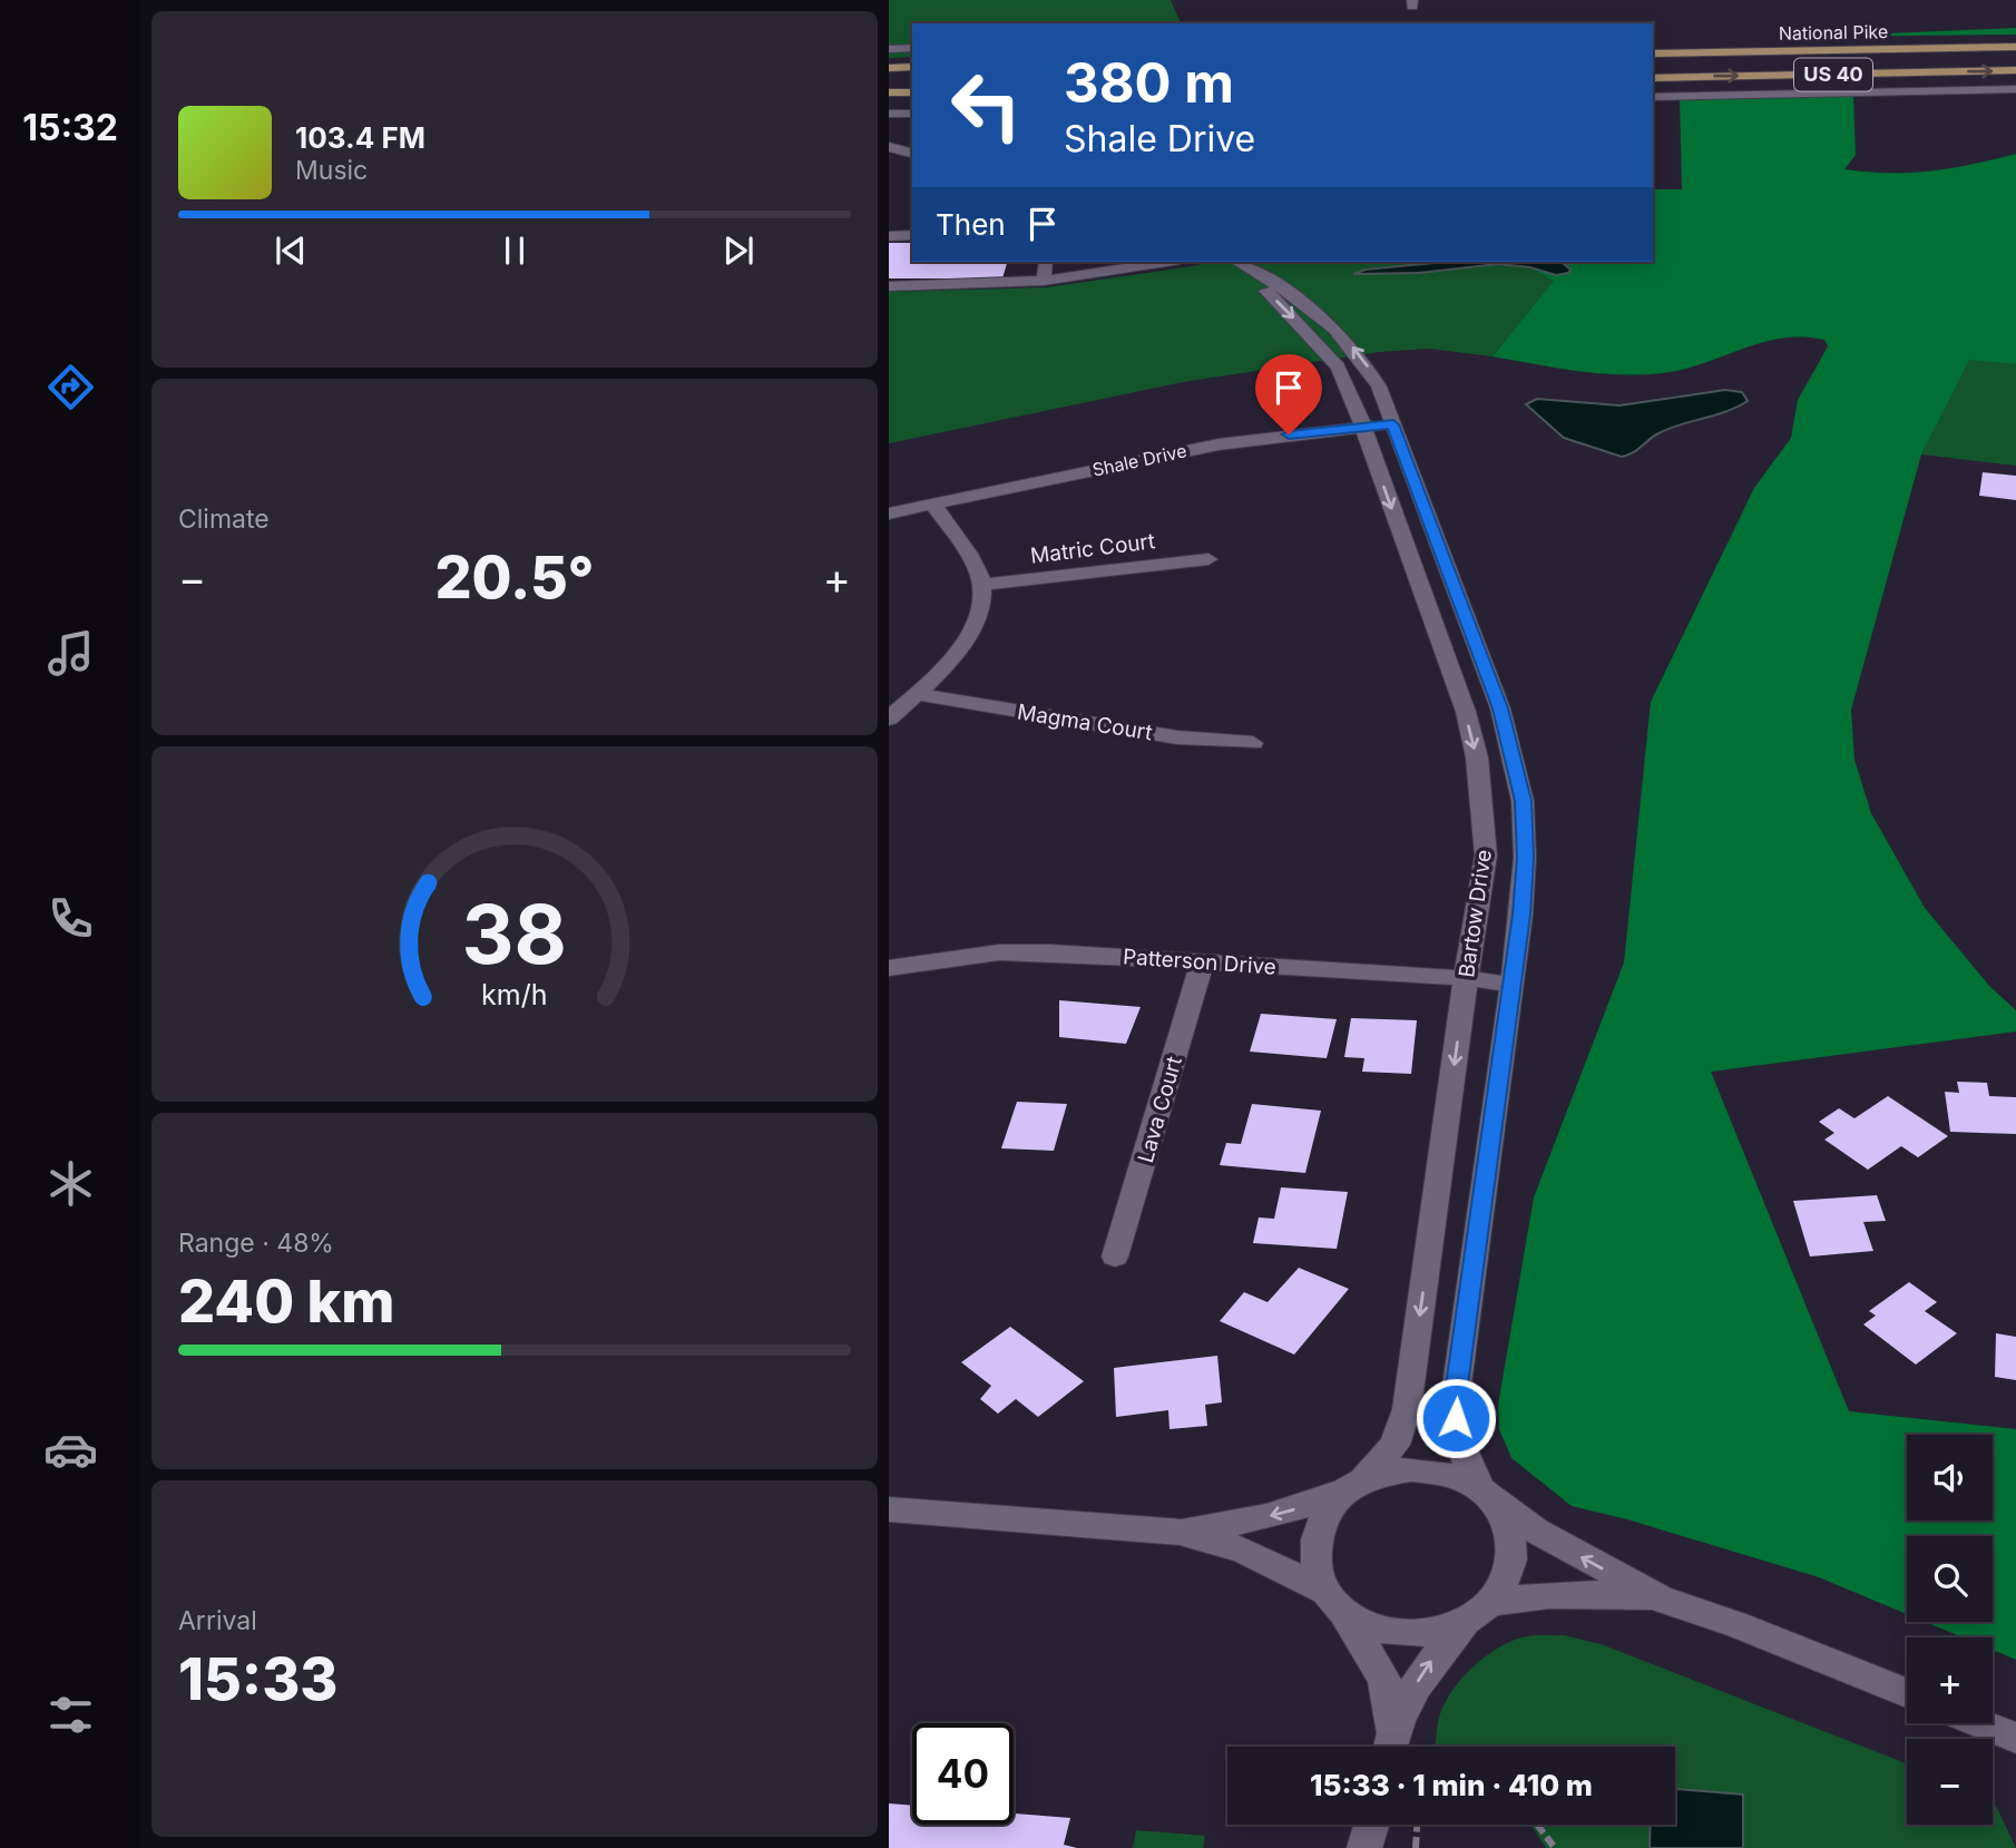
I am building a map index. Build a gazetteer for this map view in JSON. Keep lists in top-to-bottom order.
{
  "streets": {
    "main road": ["National Pike", "US 40"],
    "street": [
      "Shale Drive",
      "Matric Court",
      "Magma Court",
      "Bartow Drive",
      "Patterson Drive",
      "Lava Court"
    ]
  },
  "crossings": [
    ["Shale Drive", "Bartow Drive"],
    ["Bartow Drive", "Patterson Drive"],
    ["Patterson Drive", "Lava Court"]
  ],
  "page": {
    "tabs": "15:32",
    "turn": ["380 m", "Shale Drive"],
    "song": ["103.4 FM", "Music"],
    "then": "Then",
    "tile": [
      "Climate",
      ["Range · 48%", "240 km"],
      ["Arrival", "15:33"]
    ],
    "heat": ["−", "20.5°", "+"],
    "map_buttons": ["+", "−"],
    "limit": "40",
    "trip": "15:33 · 1 min · 410 m",
    "gauge": ["38", "km/h"]
  }
}
